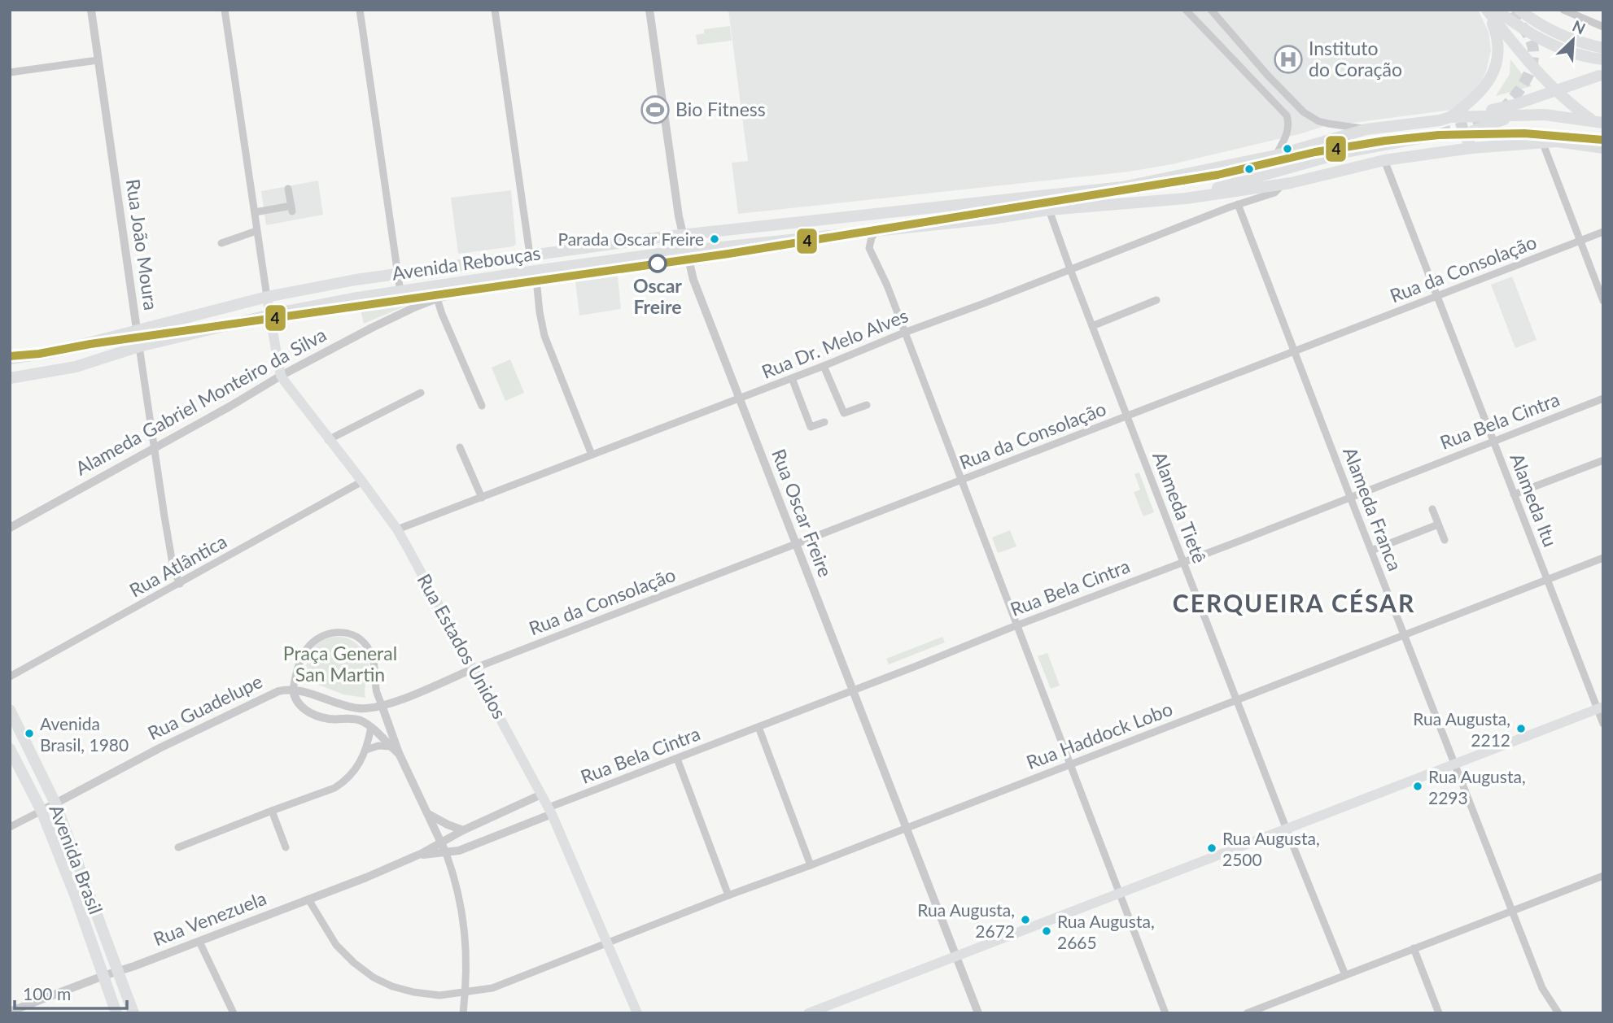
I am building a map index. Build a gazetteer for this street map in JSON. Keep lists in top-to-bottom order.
{
  "streets": {
    "main road": ["Avenida Rebouças", "Rua Estados Unidos", "Avenida Brasil"],
    "street": [
      "Rua João Moura",
      "Rua da Consolação",
      "Rua Dr. Melo Alves",
      "Alameda Gabriel Monteiro da Silva",
      "Rua Bela Cintra",
      "Alameda Itu",
      "Alameda Tietê",
      "Alameda Franca",
      "Rua Oscar Freire",
      "Rua Atlântica",
      "Rua Guadelupe",
      "Rua Haddock Lobo",
      "Rua Venezuela"
    ]
  },
  "crossings": [
    ["Rua João Moura", "Avenida Rebouças"],
    ["Rua João Moura", "Alameda Gabriel Monteiro da Silva"],
    ["Rua João Moura", "Rua Atlântica"],
    ["Avenida Rebouças", "Rua Dr. Melo Alves"],
    ["Avenida Rebouças", "Alameda Gabriel Monteiro da Silva"],
    ["Avenida Rebouças", "Alameda Itu"],
    ["Avenida Rebouças", "Alameda Tietê"],
    ["Avenida Rebouças", "Rua Oscar Freire"],
    ["Avenida Rebouças", "Rua Estados Unidos"],
    ["Rua da Consolação", "Alameda Itu"],
    ["Rua da Consolação", "Alameda Tietê"],
    ["Rua da Consolação", "Alameda Franca"],
    ["Rua da Consolação", "Rua Oscar Freire"],
    ["Rua da Consolação", "Rua Estados Unidos"],
    ["Rua da Consolação", "Rua Guadelupe"],
    ["Rua Dr. Melo Alves", "Alameda Tietê"],
    ["Rua Dr. Melo Alves", "Alameda Franca"],
    ["Rua Dr. Melo Alves", "Rua Oscar Freire"],
    ["Rua Dr. Melo Alves", "Rua Estados Unidos"],
    ["Alameda Gabriel Monteiro da Silva", "Rua Estados Unidos"],
    ["Rua Bela Cintra", "Alameda Itu"],
    ["Rua Bela Cintra", "Alameda Tietê"],
    ["Rua Bela Cintra", "Alameda Franca"],
    ["Rua Bela Cintra", "Rua Oscar Freire"],
    ["Rua Bela Cintra", "Rua Estados Unidos"],
    ["Rua Bela Cintra", "Rua Venezuela"],
    ["Alameda Itu", "Rua Haddock Lobo"],
    ["Alameda Tietê", "Rua Haddock Lobo"],
    ["Alameda Franca", "Rua Haddock Lobo"],
    ["Rua Oscar Freire", "Rua Haddock Lobo"],
    ["Rua Atlântica", "Rua Estados Unidos"],
    ["Rua Estados Unidos", "Rua Guadelupe"],
    ["Rua Estados Unidos", "Rua Haddock Lobo"],
    ["Rua Estados Unidos", "Rua Venezuela"],
    ["Rua Guadelupe", "Avenida Brasil"],
    ["Rua Haddock Lobo", "Rua Venezuela"],
    ["Avenida Brasil", "Rua Venezuela"]
  ],
  "districts": ["CERQUEIRA CÉSAR"],
  "parks": ["Praça General San Martin"],
  "places": {
    "hospital": ["Instituto do Coração"],
    "sports": ["Bio Fitness"],
    "other": [
      "Parada Oscar Freire",
      "Oscar Freire",
      "Rua Augusta, 2212",
      "Avenida Brasil, 1980",
      "Rua Augusta, 2293",
      "Rua Augusta, 2500",
      "Rua Augusta, 2672",
      "Rua Augusta, 2665"
    ]
  },
  "lines": ["transit line 4"],
  "scale_bar": "100 m",
  "north": "top right"
}
